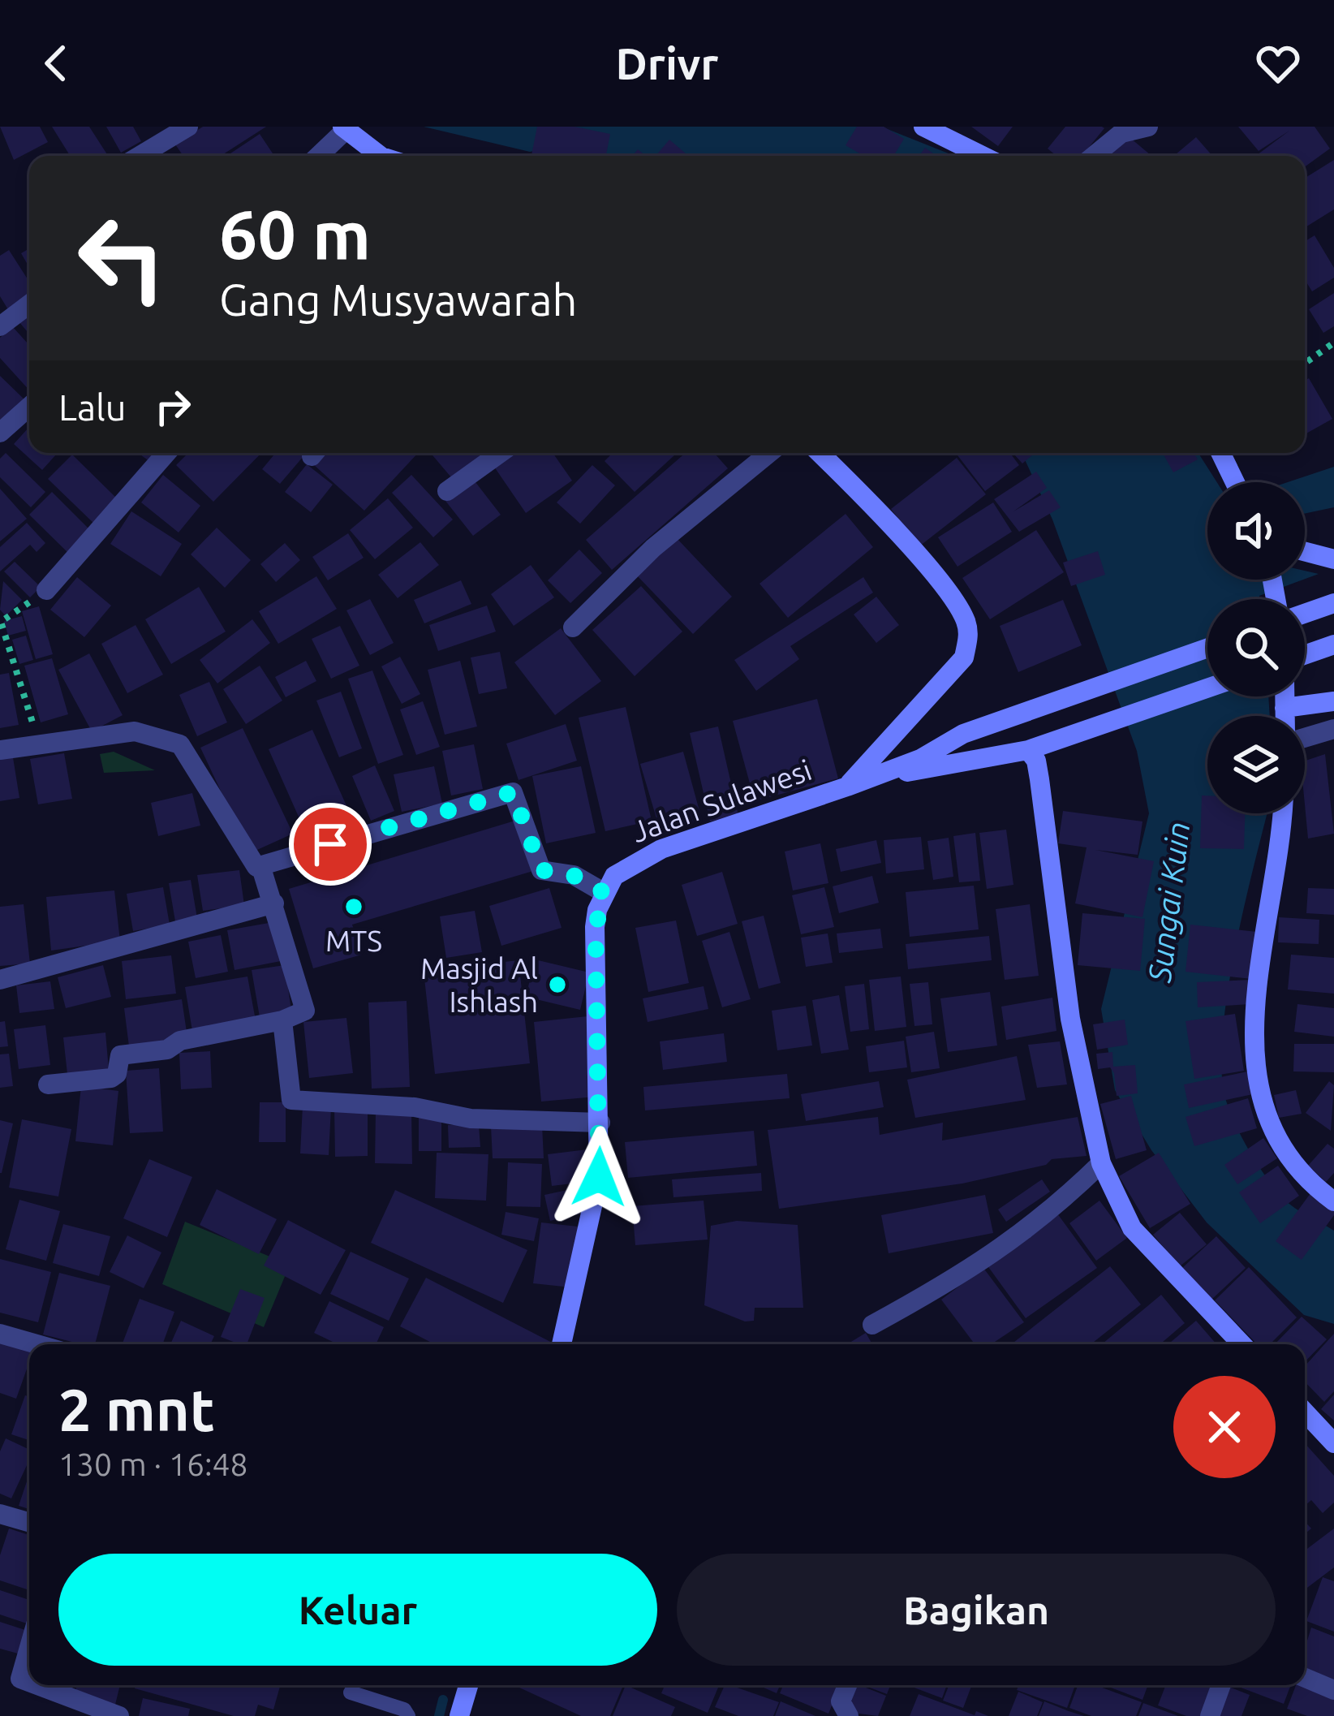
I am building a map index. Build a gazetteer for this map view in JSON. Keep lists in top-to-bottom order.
{
  "streets": {
    "street": ["Jalan Sulawesi"]
  },
  "water": ["Sungai Kuin"],
  "places": ["MTS", "Masjid Al Ishlash"],
  "page": {
    "header": "Drivr",
    "turn": ["60 m", "Gang Musyawarah"],
    "then": "Lalu",
    "heading": ["2 mnt", "130 m · 16:48"],
    "buttons": ["Keluar", "Bagikan"]
  }
}
